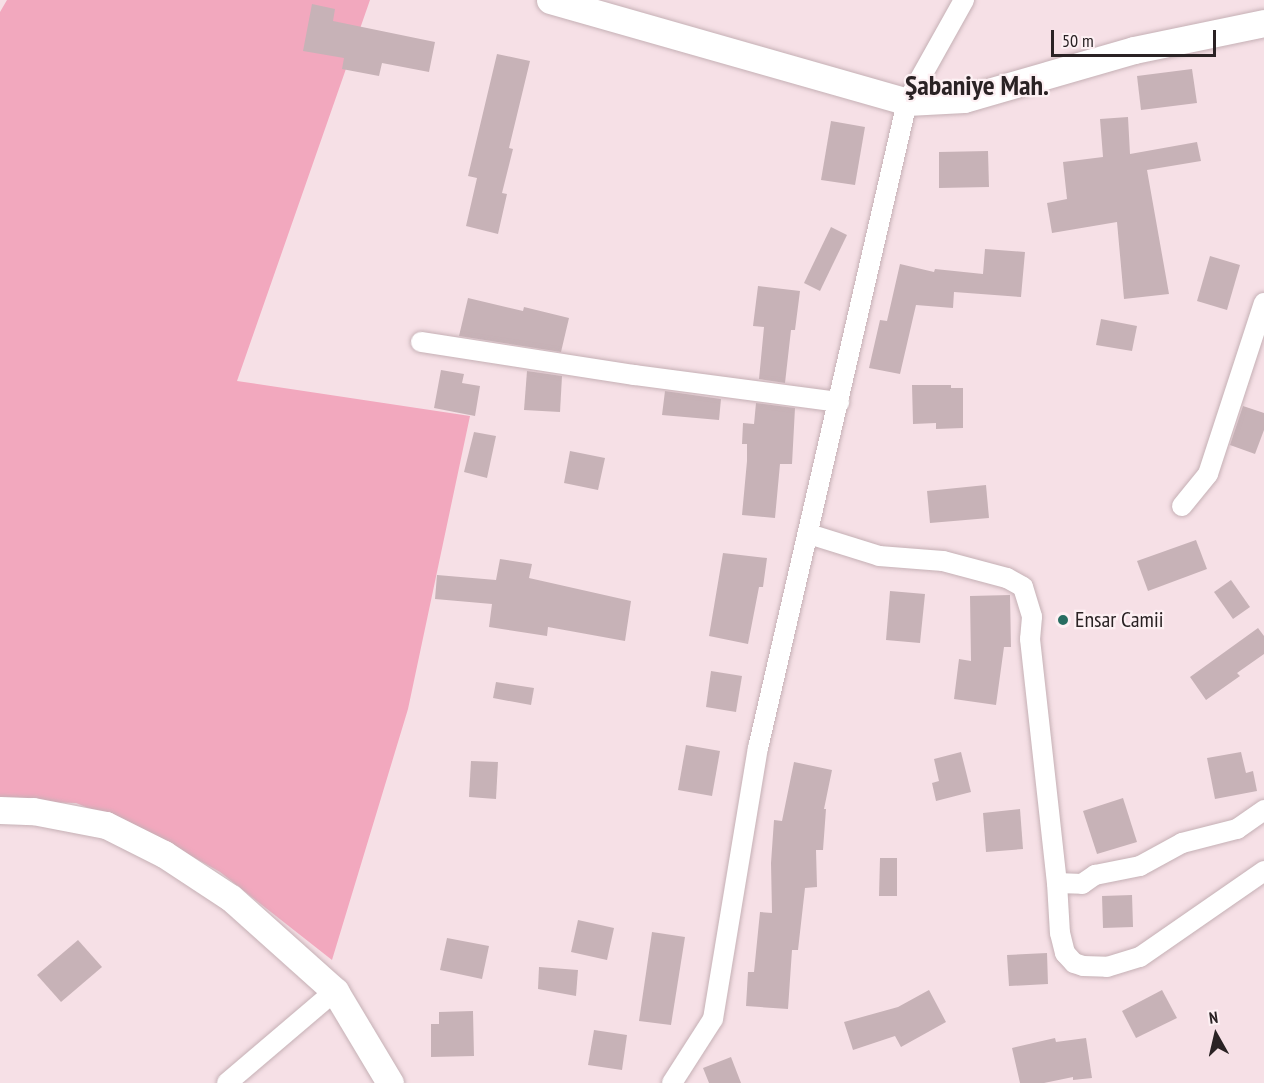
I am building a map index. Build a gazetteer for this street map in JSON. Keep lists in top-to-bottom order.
{
  "districts": ["Şabaniye Mah."],
  "places": ["Ensar Camii"],
  "scale_bar": "50 m",
  "north": "top"
}
